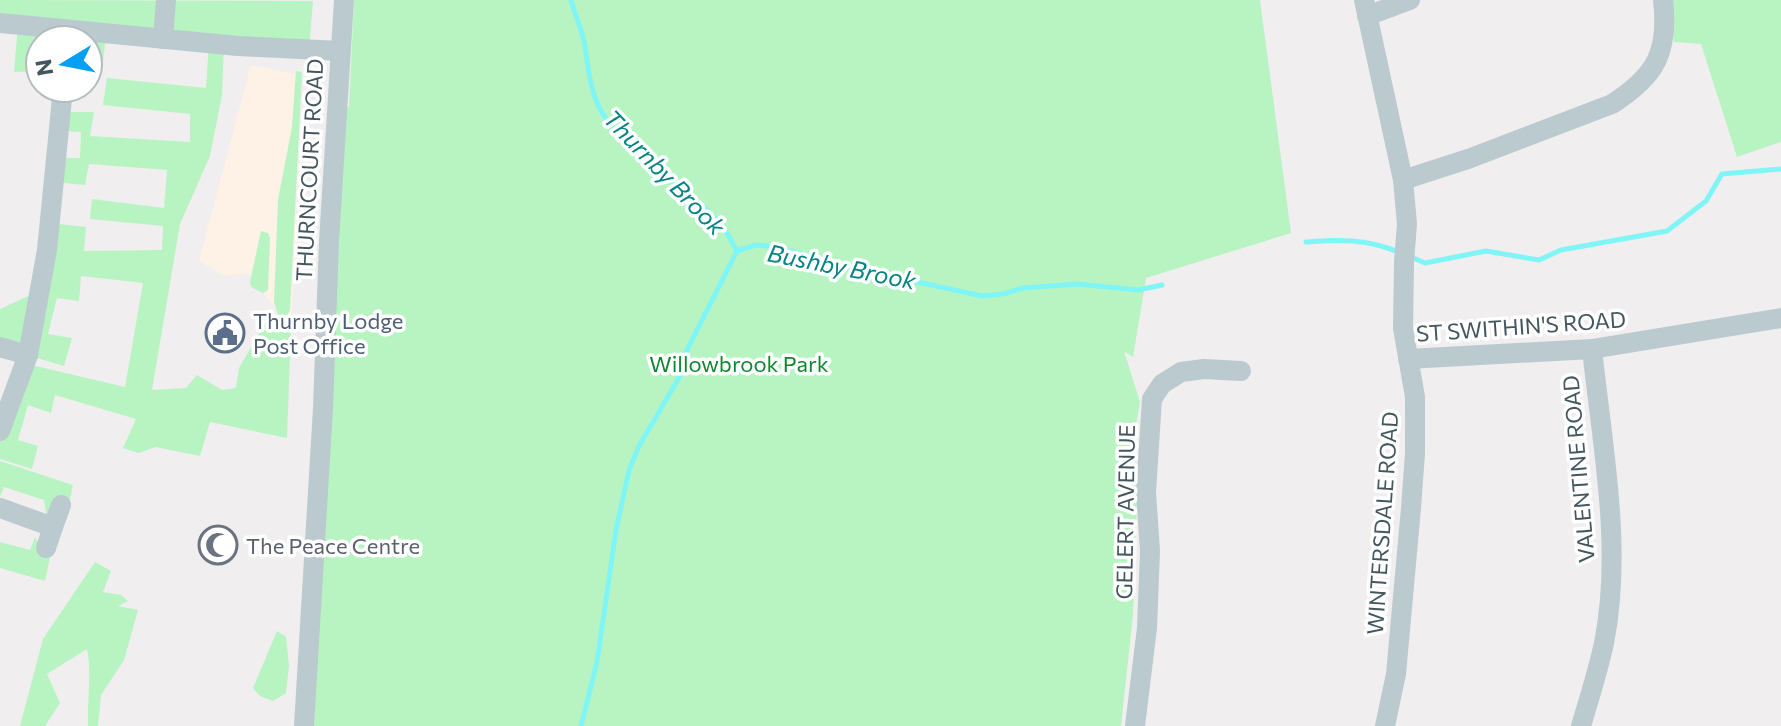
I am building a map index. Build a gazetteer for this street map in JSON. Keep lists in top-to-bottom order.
{
  "streets": {
    "street": [
      "THURNCOURT ROAD",
      "ST SWITHIN'S ROAD",
      "VALENTINE ROAD",
      "GELERT AVENUE",
      "WINTERSDALE ROAD"
    ]
  },
  "crossings": [
    ["ST SWITHIN'S ROAD", "VALENTINE ROAD"],
    ["ST SWITHIN'S ROAD", "WINTERSDALE ROAD"]
  ],
  "water": ["Thurnby Brook", "Bushby Brook"],
  "parks": ["Willowbrook Park"],
  "places": {
    "public building": ["Thurnby Lodge Post Office"],
    "mosque": ["The Peace Centre"]
  },
  "north": "left"
}
